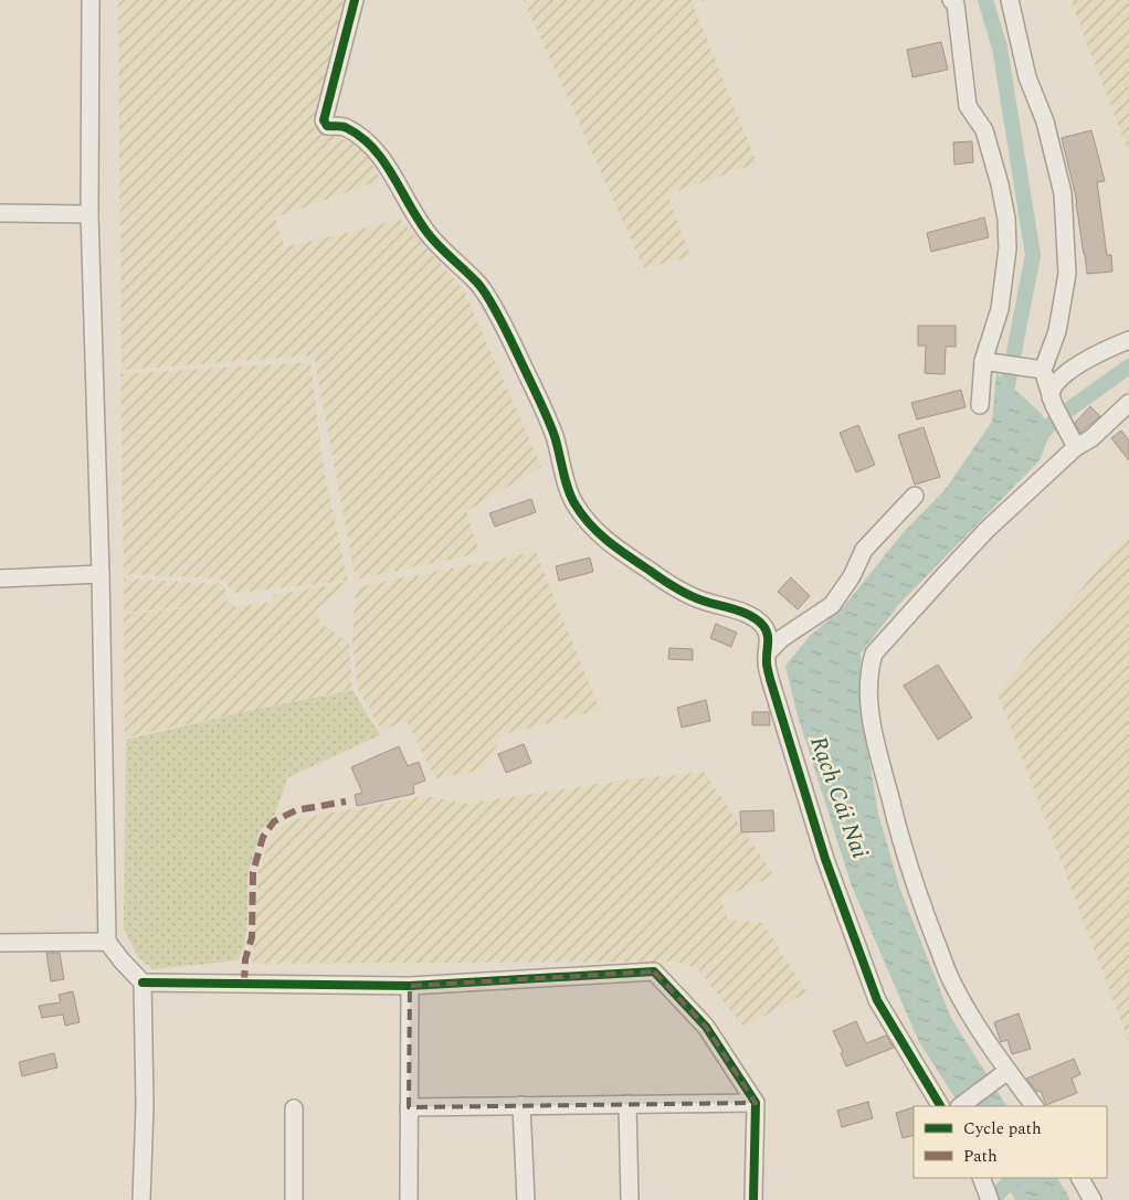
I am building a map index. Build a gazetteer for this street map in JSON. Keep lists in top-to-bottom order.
{
  "water": ["Rạch Cái Nai"],
  "legend": ["Cycle path", "Path"]
}
